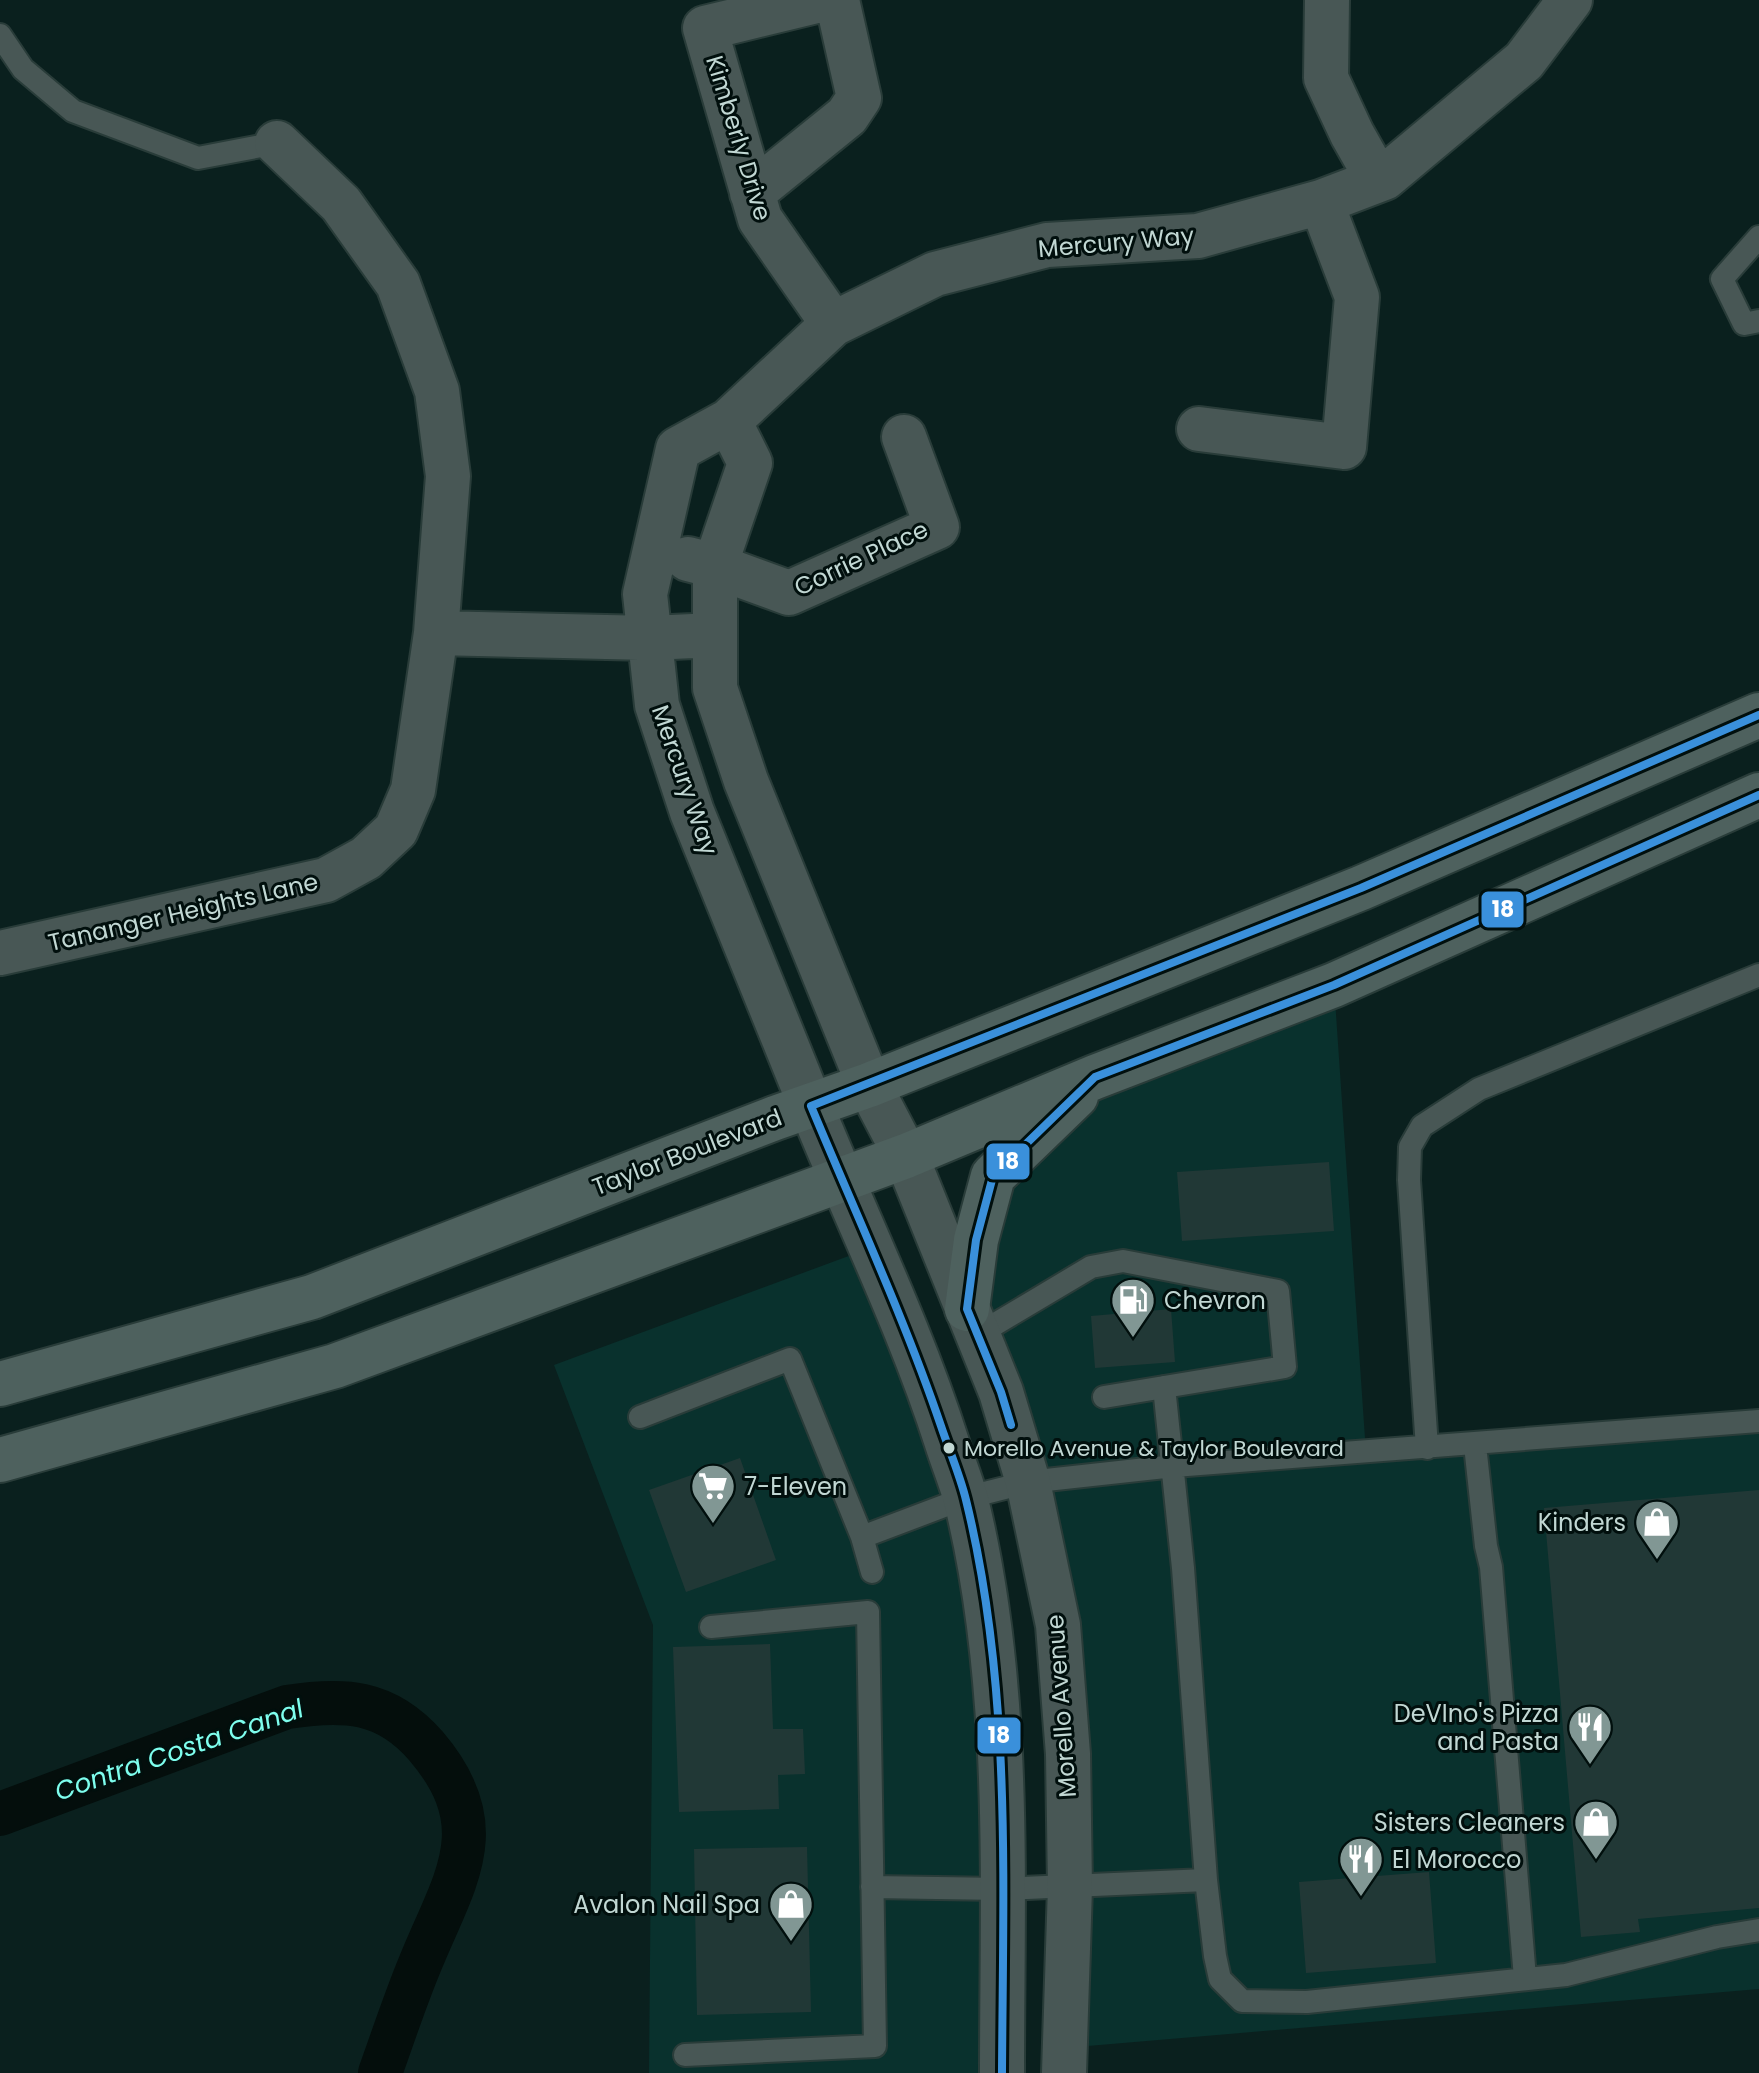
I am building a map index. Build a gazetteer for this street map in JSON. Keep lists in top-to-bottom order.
{
  "streets": {
    "main road": ["Taylor Boulevard"],
    "street": [
      "Kimberly Drive",
      "Mercury Way",
      "Corrie Place",
      "Tananger Heights Lane",
      "Morello Avenue"
    ]
  },
  "crossings": [
    ["Kimberly Drive", "Mercury Way"],
    ["Mercury Way", "Corrie Place"],
    ["Mercury Way", "Taylor Boulevard"],
    ["Taylor Boulevard", "Morello Avenue"]
  ],
  "water": ["Contra Costa Canal"],
  "places": {
    "fuel station": ["Chevron"],
    "other": ["Morello Avenue & Taylor Boulevard"],
    "supermarket": ["7-Eleven"],
    "shop": ["Kinders", "Sisters Cleaners", "Avalon Nail Spa"],
    "restaurant": ["DeVIno's Pizza and Pasta", "El Morocco"]
  },
  "lines": ["transit line 18"]
}
